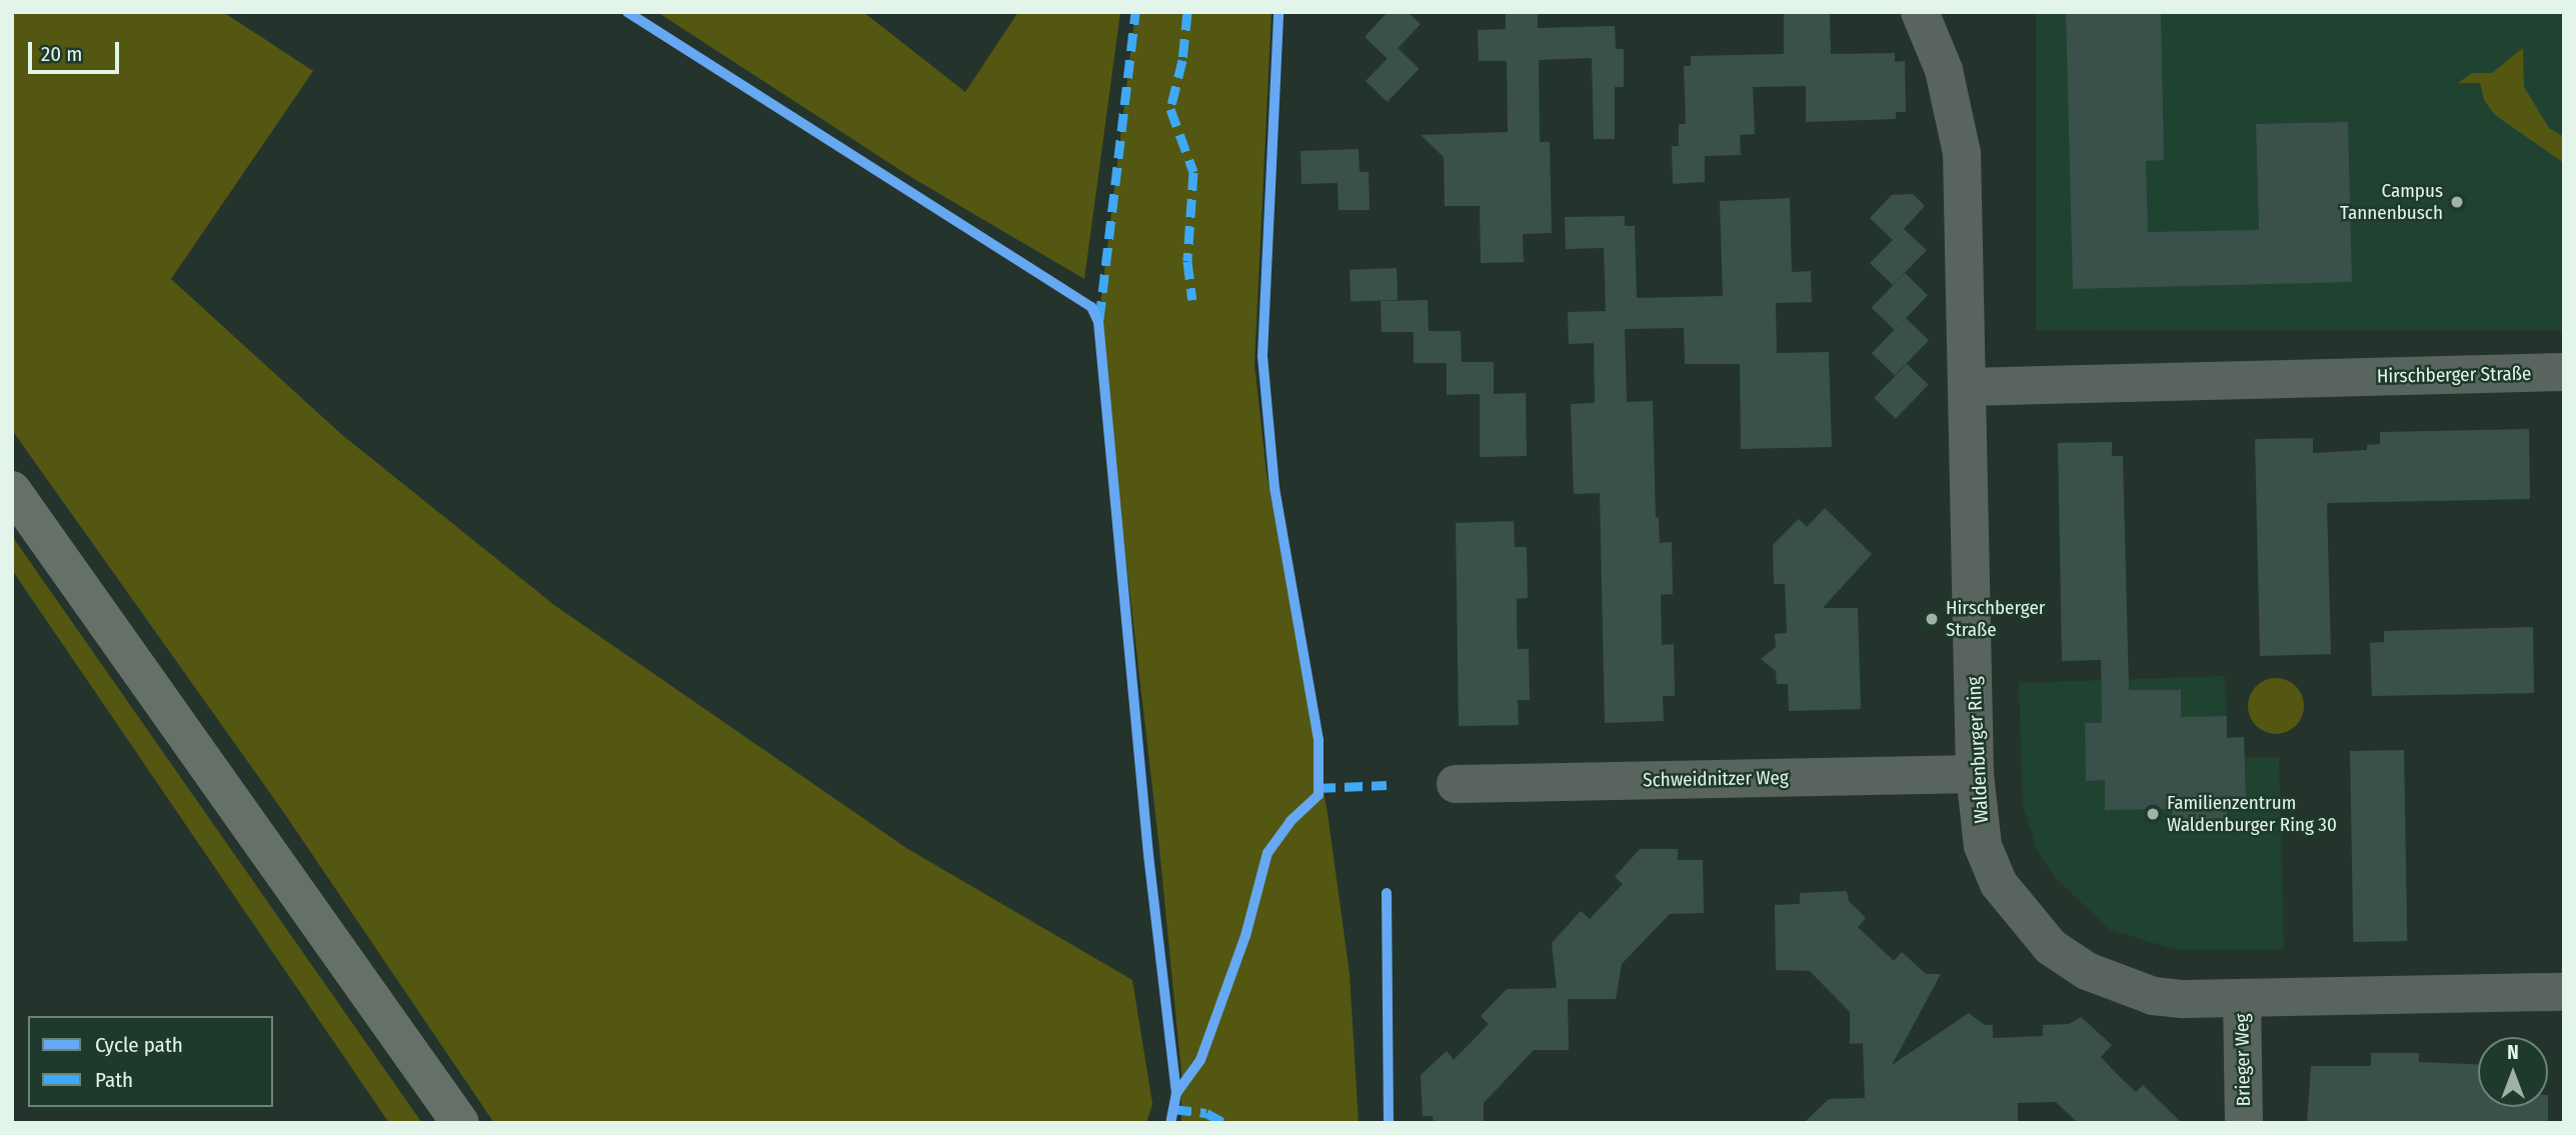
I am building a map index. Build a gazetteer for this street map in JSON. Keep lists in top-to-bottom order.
{
  "streets": {
    "street": [
      "Hirschberger Straße",
      "Waldenburger Ring",
      "Schweidnitzer Weg",
      "Brieger Weg"
    ]
  },
  "crossings": [
    ["Hirschberger Straße", "Waldenburger Ring"],
    ["Waldenburger Ring", "Schweidnitzer Weg"],
    ["Waldenburger Ring", "Brieger Weg"]
  ],
  "places": ["Campus Tannenbusch", "Hirschberger Straße", "Familienzentrum Waldenburger Ring 30"],
  "legend": ["Cycle path", "Path"],
  "scale_bar": "20 m",
  "north": "top"
}
